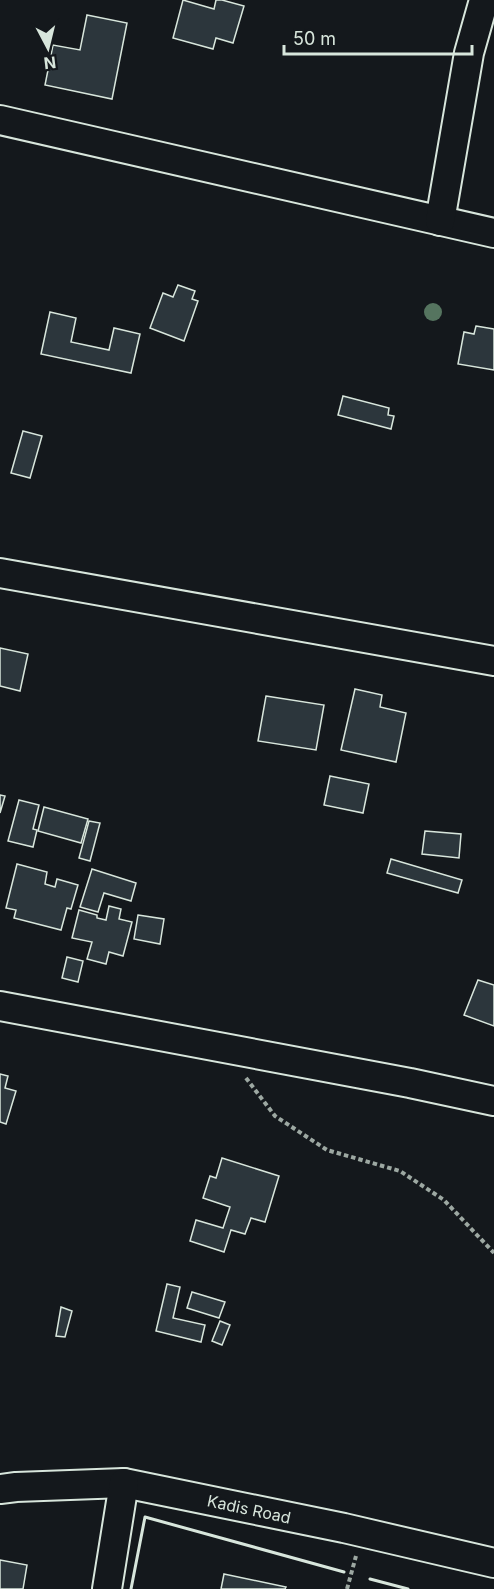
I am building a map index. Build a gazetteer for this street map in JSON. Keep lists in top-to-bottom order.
{
  "streets": {
    "street": ["Kadis Road"]
  },
  "scale_bar": "50 m",
  "north": "bottom"
}
